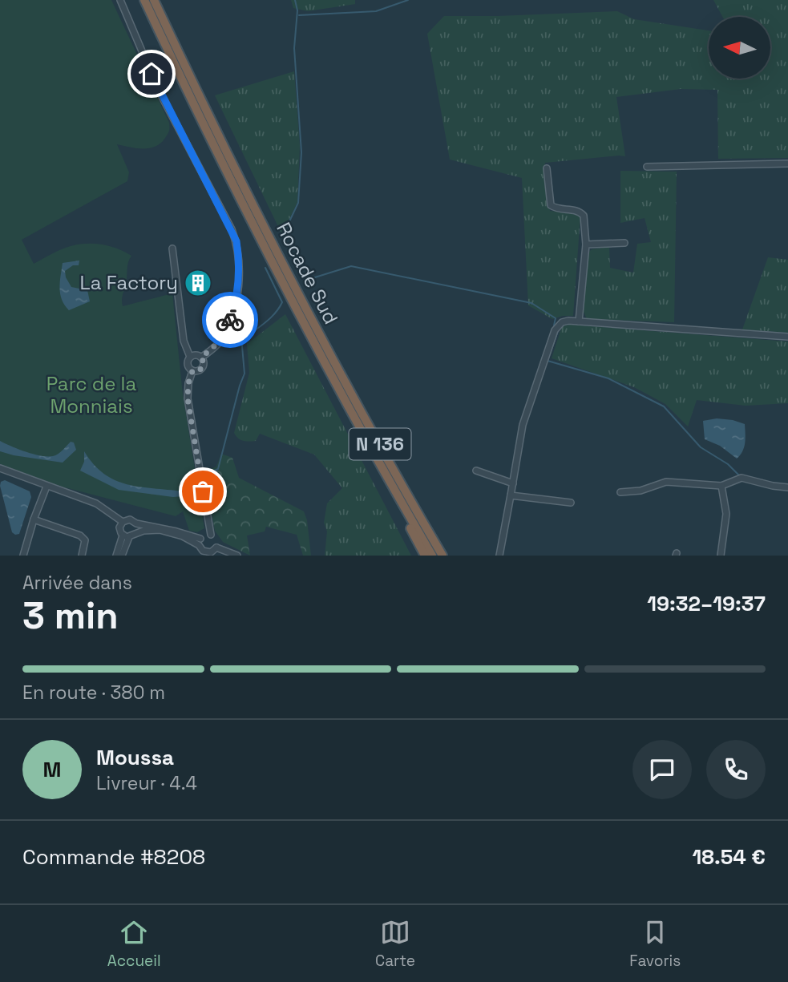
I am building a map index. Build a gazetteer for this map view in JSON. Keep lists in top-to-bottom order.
{
  "streets": {
    "highway": ["Rocade Sud", "N 136"]
  },
  "parks": ["Parc de la Monniais"],
  "places": {
    "building": ["La Factory"]
  },
  "north": "left",
  "page": {
    "heading": ["3 min", "Arrivée dans", "19:32–19:37"],
    "panel": [
      "Moussa",
      "Livreur · 4.4",
      "Commande #8208",
      "18.54 €"
    ],
    "bar": "En route · 380 m",
    "round": "M",
    "tabs": ["Accueil", "Carte", "Favoris"]
  }
}
